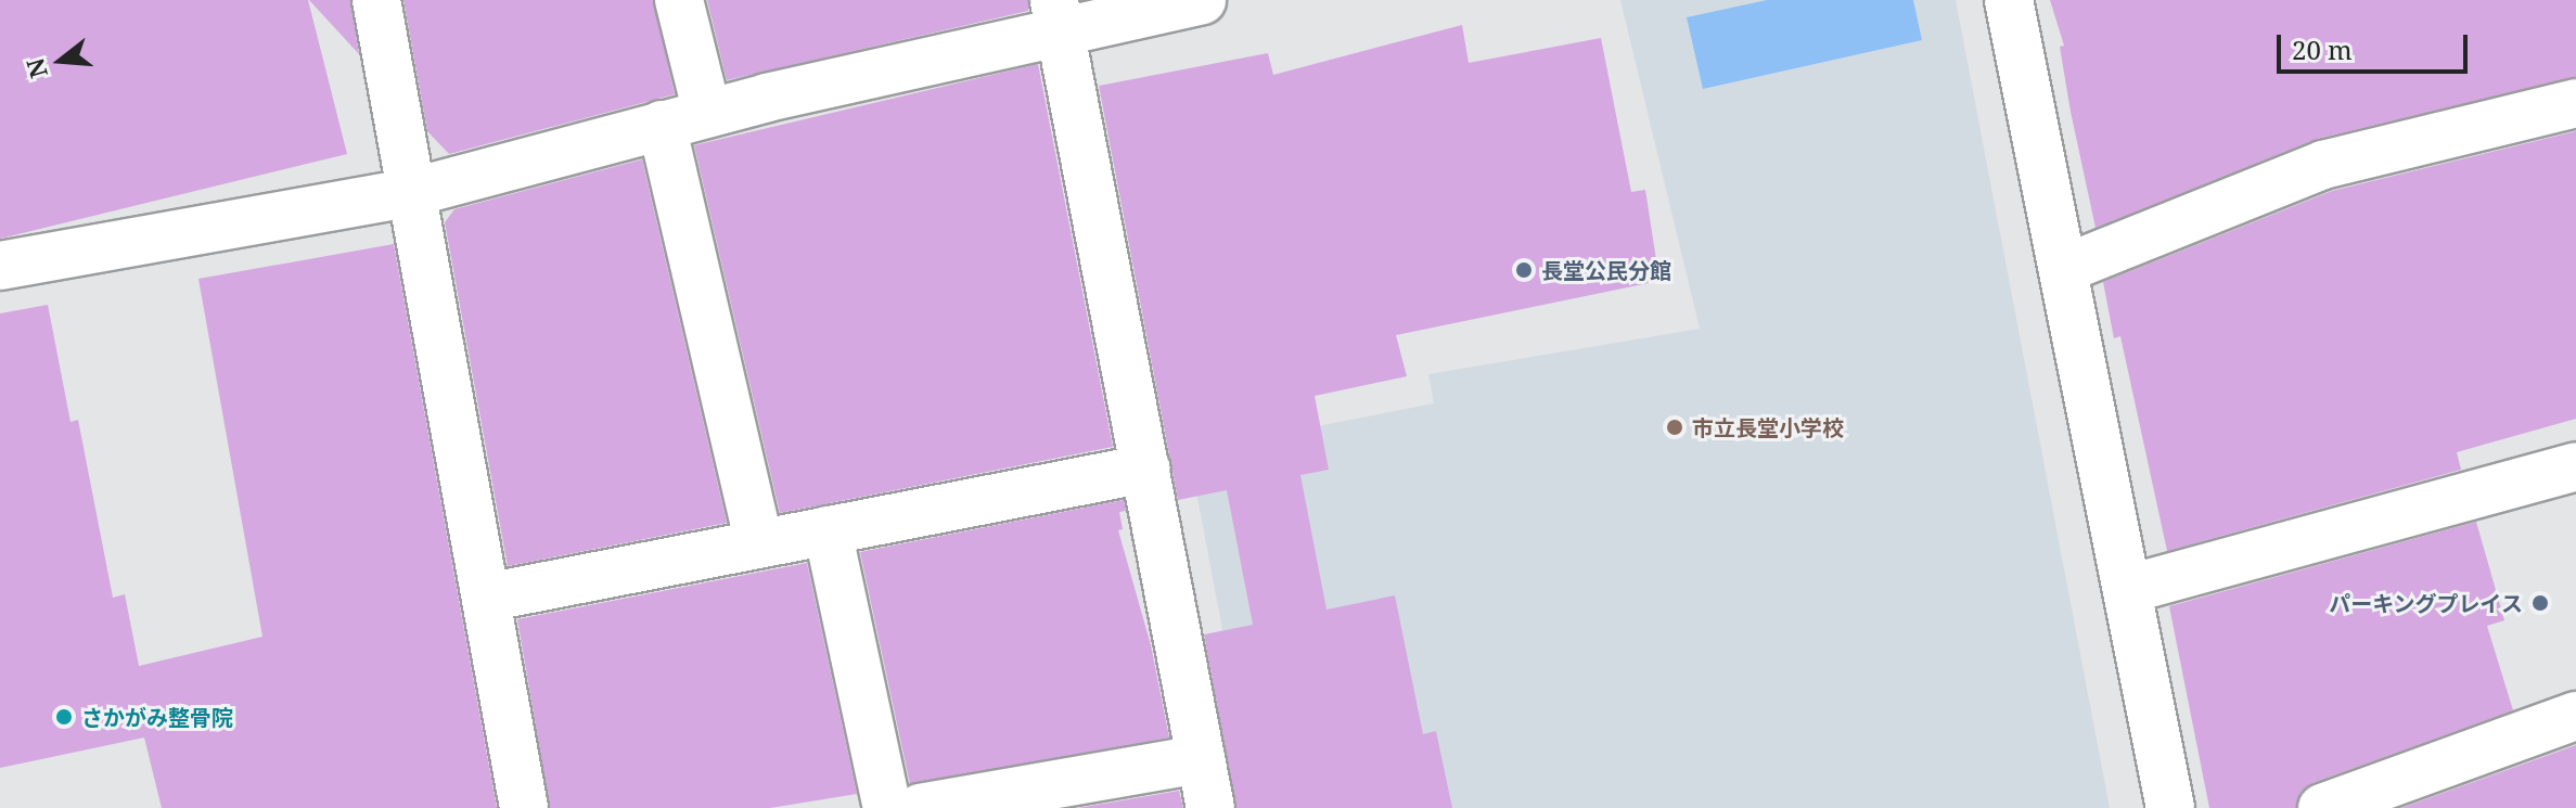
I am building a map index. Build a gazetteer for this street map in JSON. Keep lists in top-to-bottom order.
{
  "places": [
    "長堂公民分館",
    "市立長堂小学校",
    "パーキングプレイス",
    "さかがみ整骨院"
  ],
  "scale_bar": "20 m",
  "north": "left"
}
